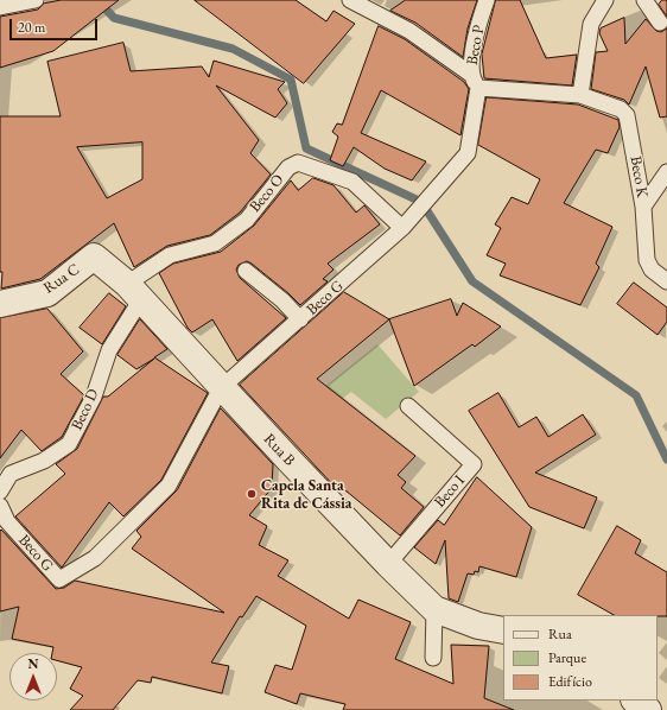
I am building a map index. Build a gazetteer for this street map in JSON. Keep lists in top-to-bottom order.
{
  "streets": {
    "street": ["Rua C", "Rua B"],
    "lane": [
      "Beco P",
      "Beco K",
      "Beco O",
      "Beco G",
      "Beco D",
      "Beco I"
    ]
  },
  "crossings": [
    ["Beco P", "Beco G"],
    ["Beco O", "Beco G"],
    ["Beco O", "Beco D"],
    ["Beco O", "Rua B"],
    ["Rua C", "Rua B"],
    ["Beco G", "Rua B"],
    ["Beco D", "Rua B"],
    ["Rua B", "Beco I"]
  ],
  "places": ["Capela Santa Rita de Cássia"],
  "legend": ["Rua", "Parque", "Edifício"],
  "scale_bar": "20 m",
  "north": "top"
}
